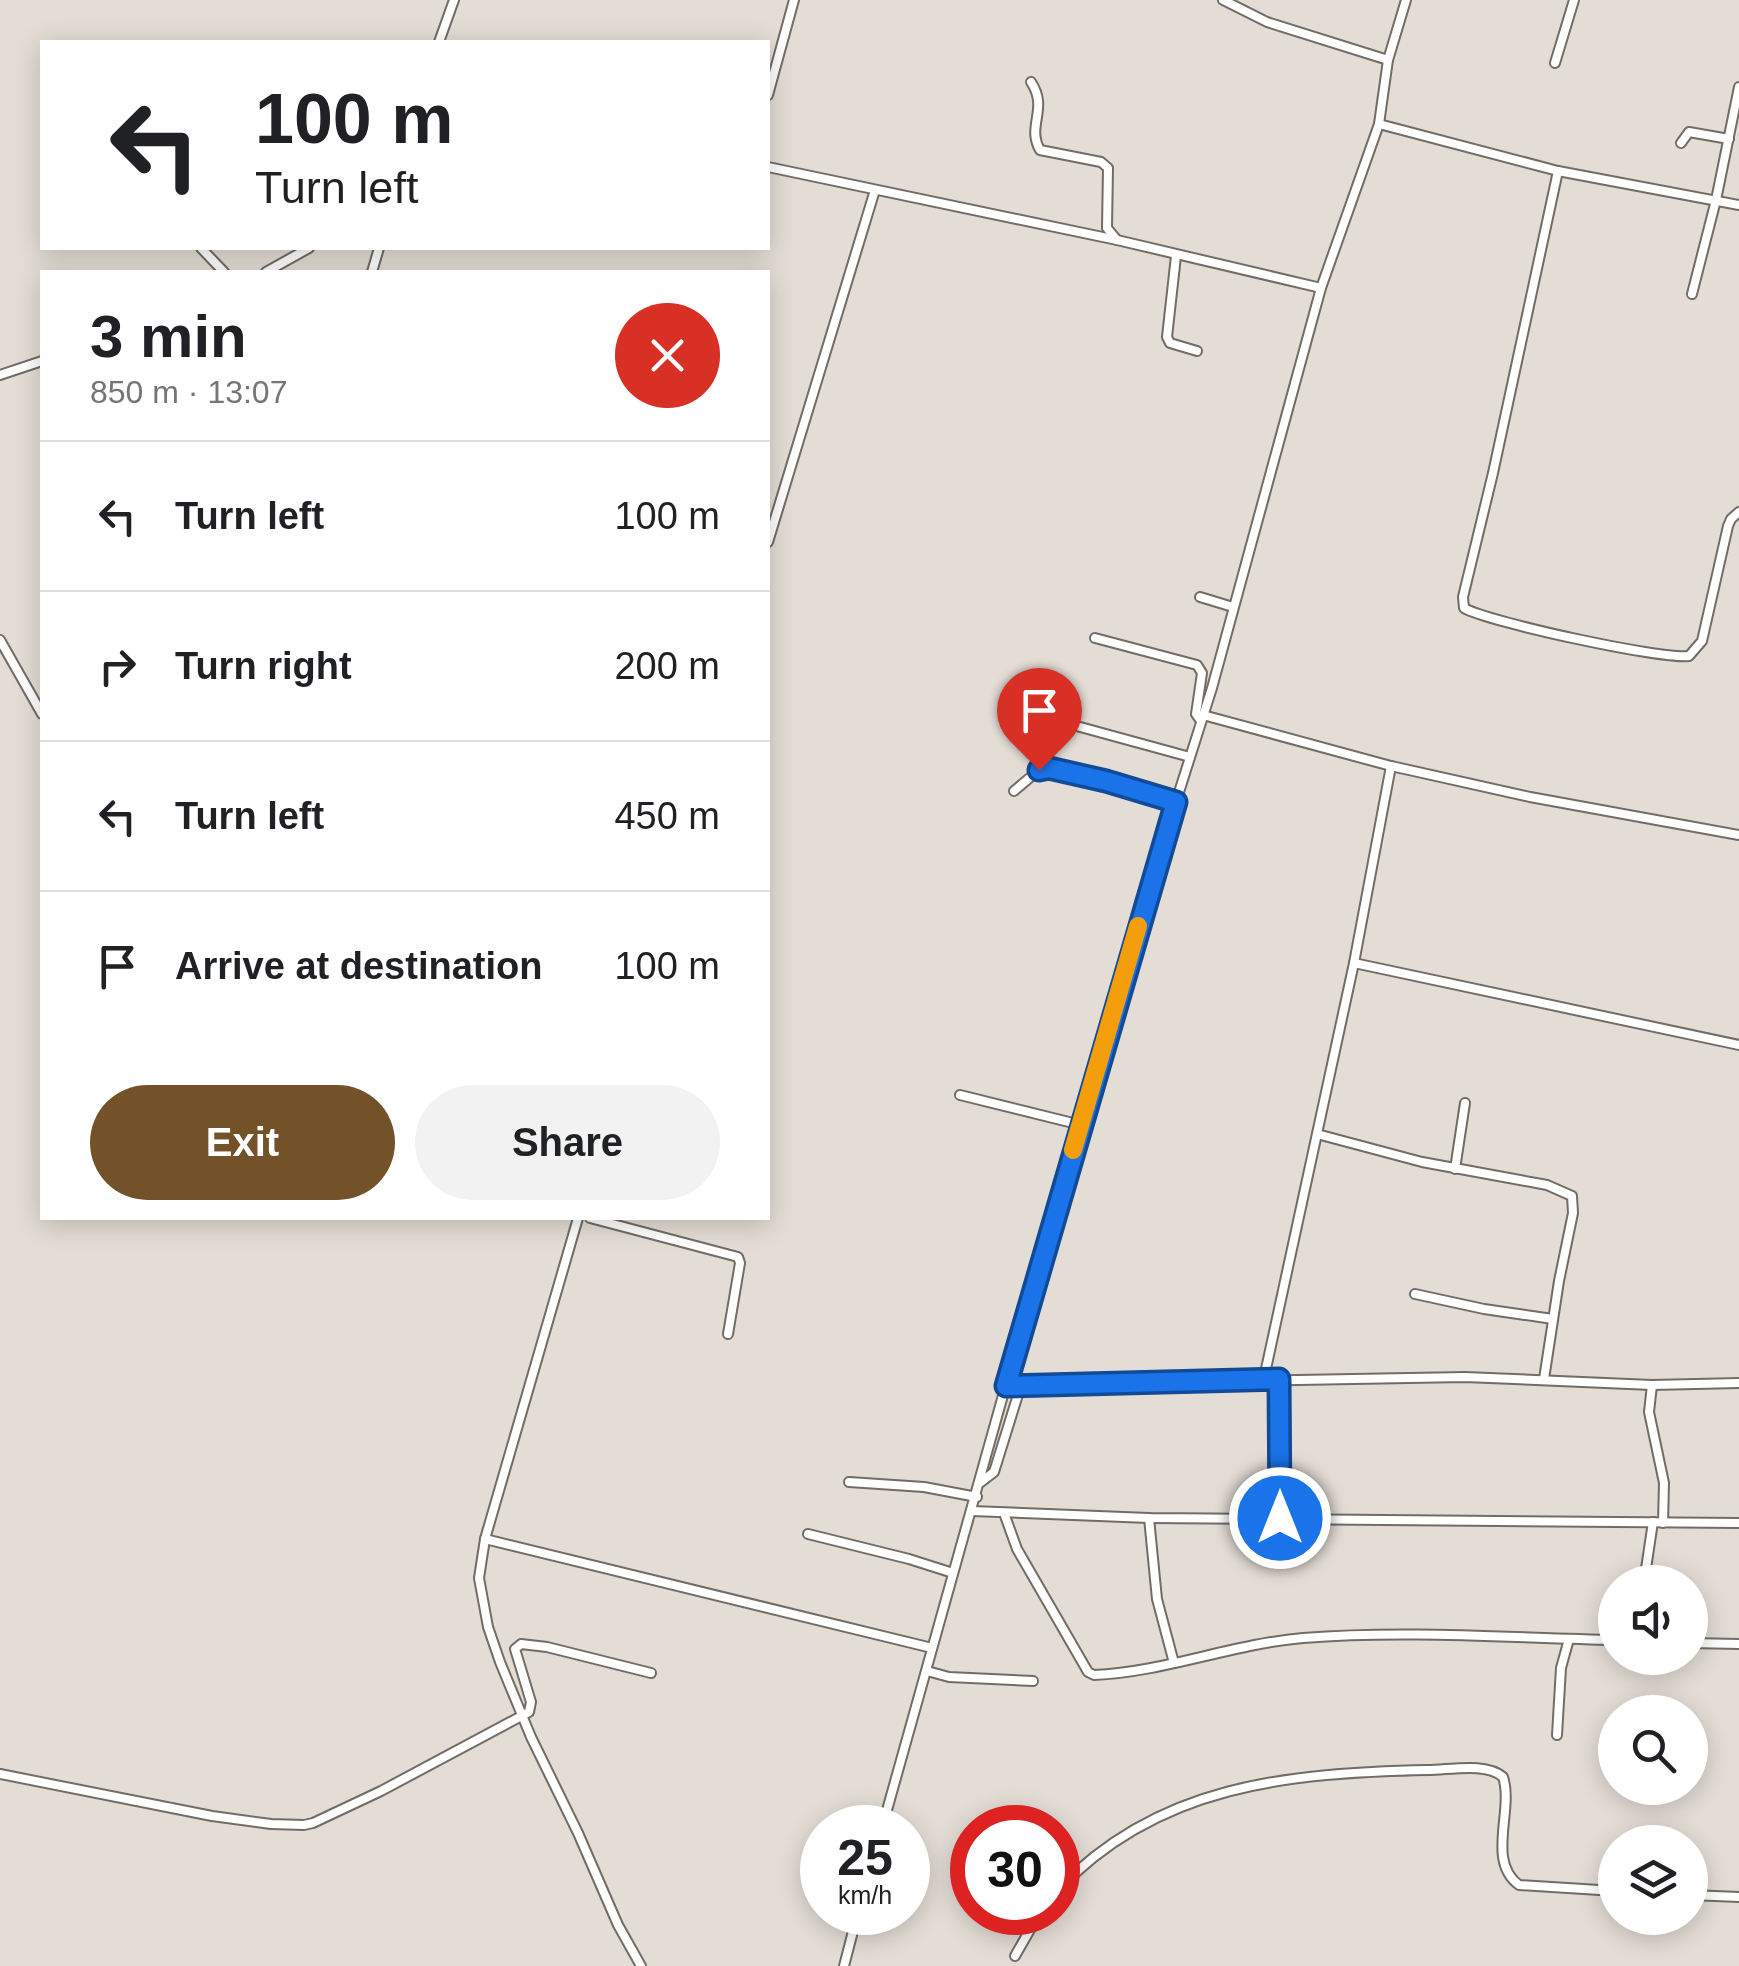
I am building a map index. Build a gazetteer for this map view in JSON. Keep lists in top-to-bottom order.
{
  "page": {
    "turn": ["100 m", "Turn left"],
    "heading": ["3 min", "850 m · 13:07"],
    "list": [
      {
        "name": "Turn left",
        "value": "100 m"
      },
      {
        "name": "Turn right",
        "value": "200 m"
      },
      {
        "name": "Turn left",
        "value": "450 m"
      },
      {
        "name": "Arrive at destination",
        "value": "100 m"
      }
    ],
    "buttons": ["Exit", "Share"],
    "speed": "25 km/h",
    "limit": "30"
  }
}
